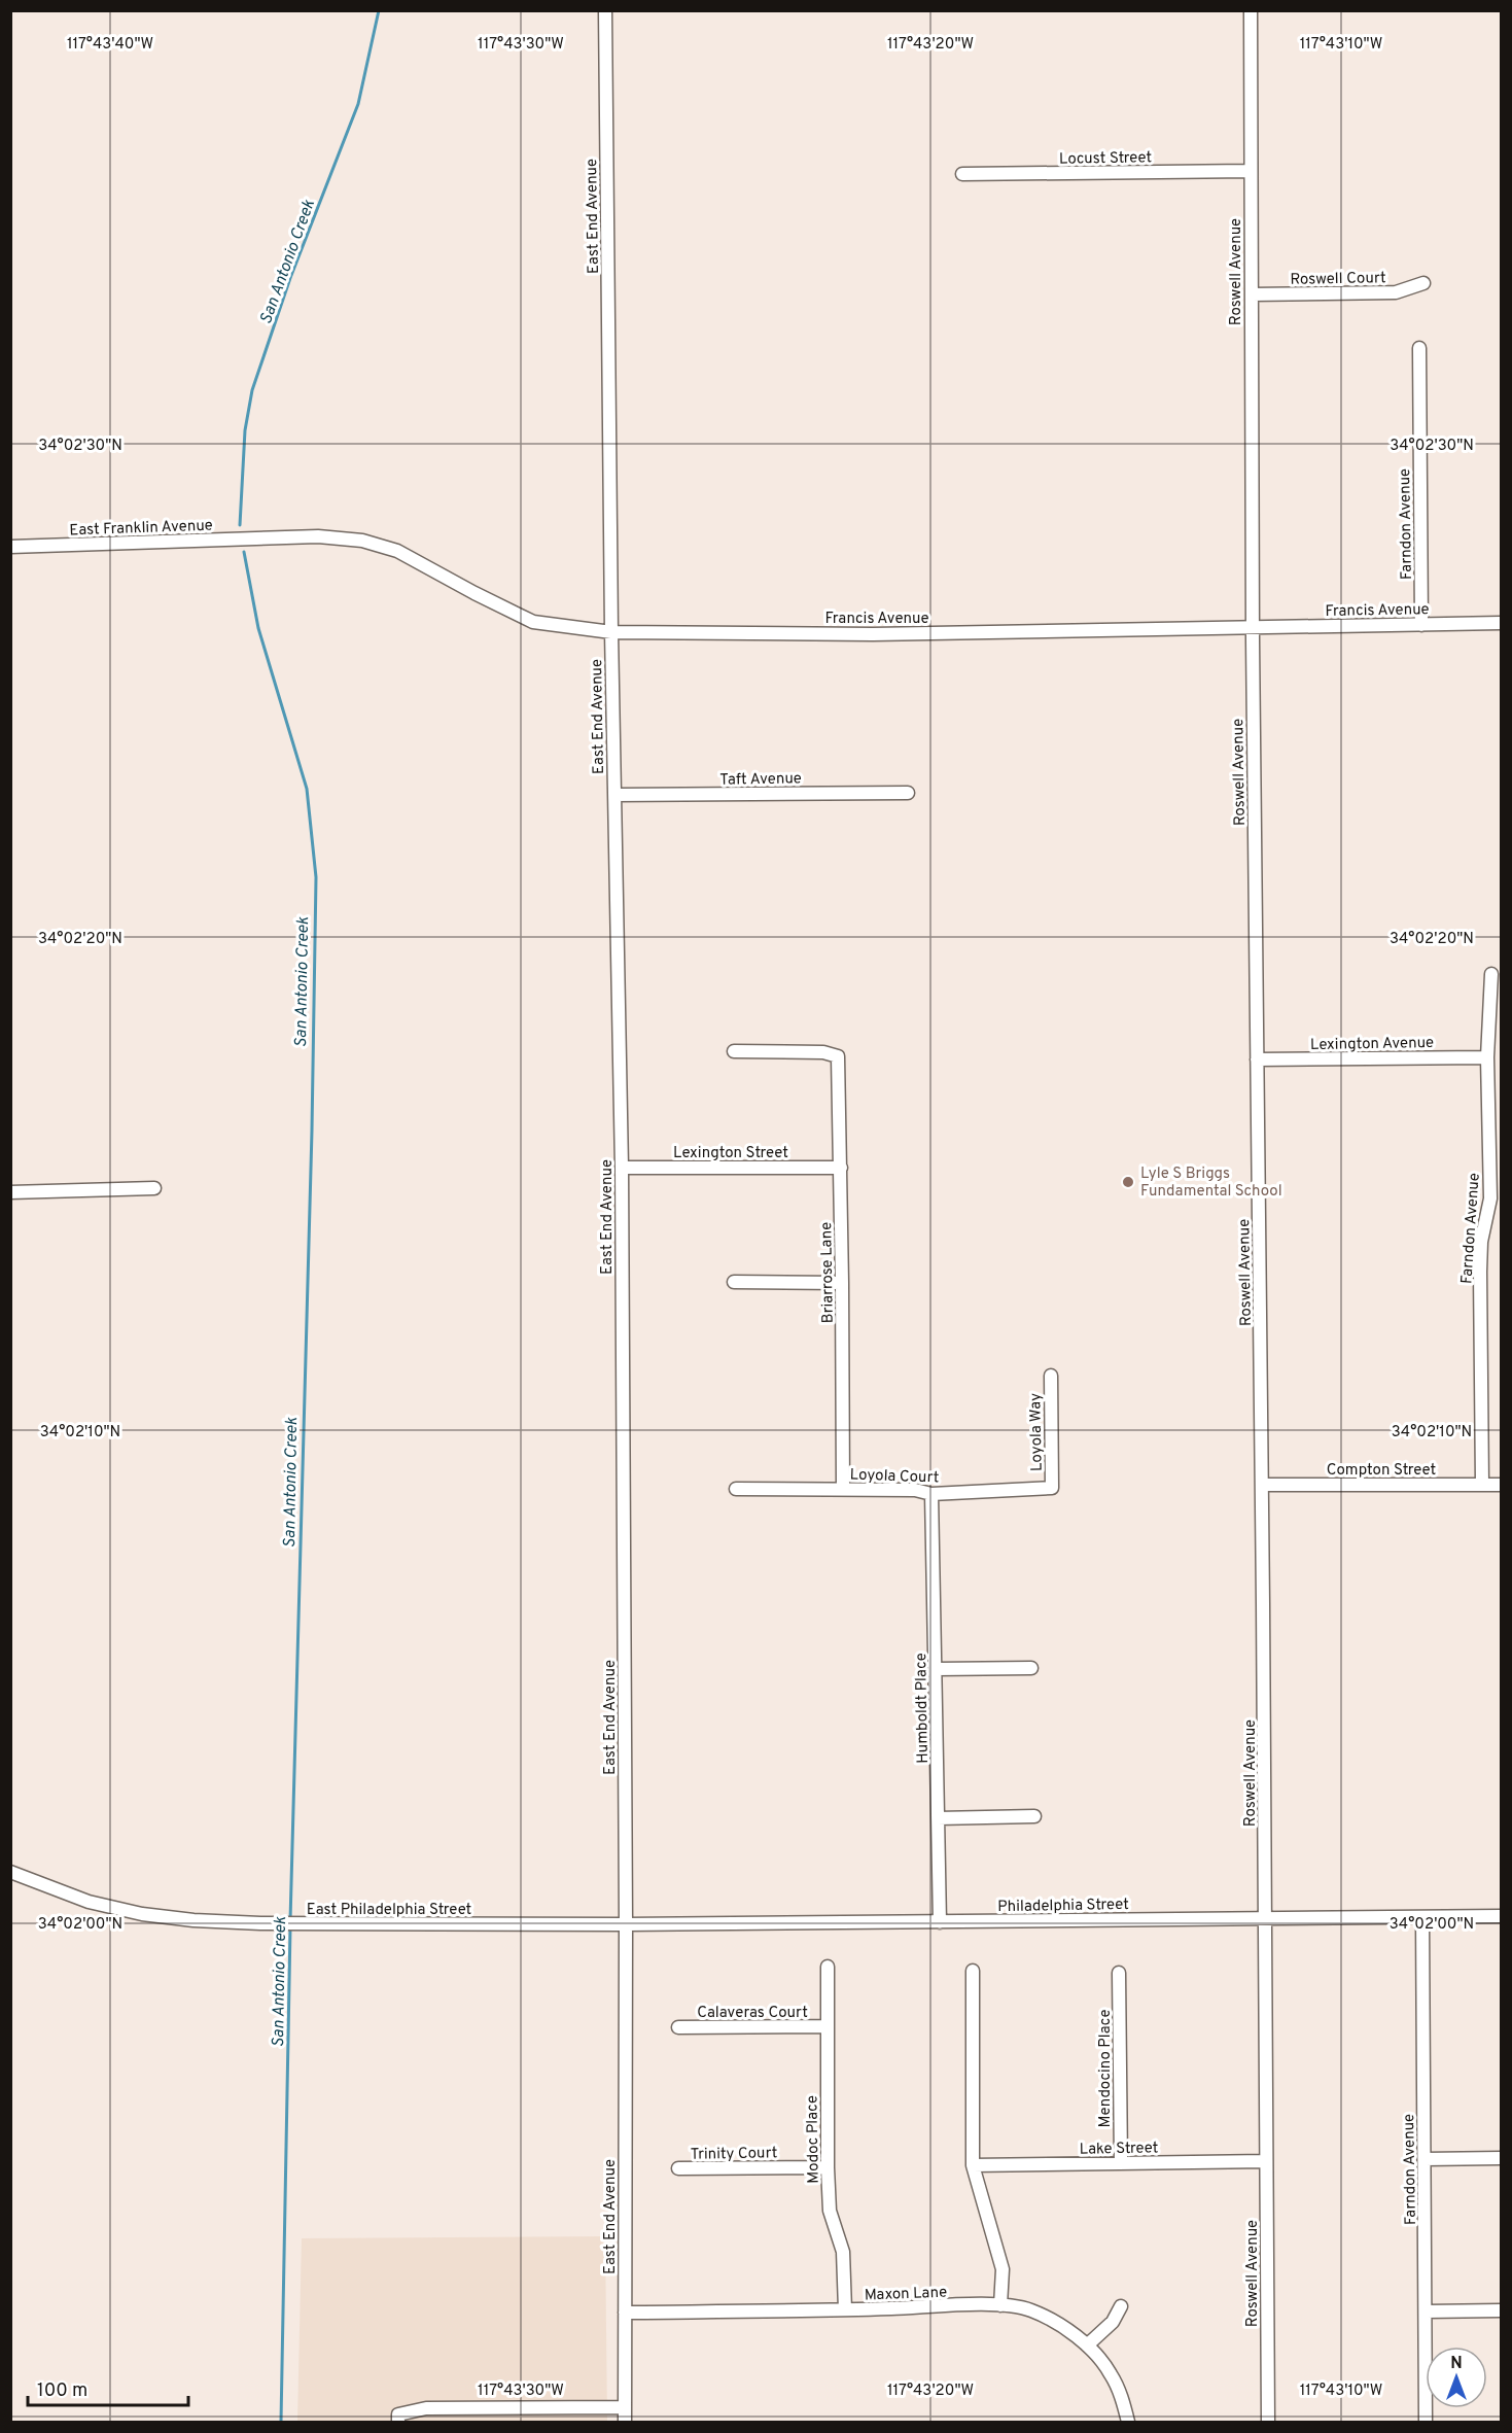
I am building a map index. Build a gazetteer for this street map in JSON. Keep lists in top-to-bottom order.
{
  "streets": {
    "street": [
      "Locust Street",
      "East End Avenue",
      "Roswell Avenue",
      "Roswell Court",
      "Farndon Avenue",
      "East Franklin Avenue",
      "Francis Avenue",
      "Taft Avenue",
      "Lexington Avenue",
      "Lexington Street",
      "Briarrose Lane",
      "Loyola Way",
      "Compton Street",
      "Loyola Court",
      "Humboldt Place",
      "Philadelphia Street",
      "East Philadelphia Street",
      "Calaveras Court",
      "Mendocino Place",
      "Modoc Place",
      "Lake Street",
      "Trinity Court",
      "Maxon Lane"
    ]
  },
  "crossings": [
    ["Locust Street", "Roswell Avenue"],
    ["East End Avenue", "Francis Avenue"],
    ["East End Avenue", "Taft Avenue"],
    ["East End Avenue", "Lexington Street"],
    ["East End Avenue", "Philadelphia Street"],
    ["East End Avenue", "East Philadelphia Street"],
    ["East End Avenue", "Maxon Lane"],
    ["Roswell Avenue", "Roswell Court"],
    ["Roswell Avenue", "Francis Avenue"],
    ["Roswell Avenue", "Lexington Avenue"],
    ["Roswell Avenue", "Compton Street"],
    ["Roswell Avenue", "Philadelphia Street"],
    ["Roswell Avenue", "Lake Street"],
    ["Farndon Avenue", "Francis Avenue"],
    ["Farndon Avenue", "Lexington Avenue"],
    ["Farndon Avenue", "Compton Street"],
    ["Farndon Avenue", "Philadelphia Street"],
    ["East Franklin Avenue", "Francis Avenue"],
    ["Lexington Street", "Briarrose Lane"],
    ["Briarrose Lane", "Loyola Court"],
    ["Loyola Way", "Loyola Court"],
    ["Loyola Court", "Humboldt Place"],
    ["Humboldt Place", "Philadelphia Street"],
    ["Philadelphia Street", "East Philadelphia Street"],
    ["Calaveras Court", "Modoc Place"],
    ["Mendocino Place", "Lake Street"],
    ["Modoc Place", "Trinity Court"],
    ["Modoc Place", "Maxon Lane"]
  ],
  "water": ["San Antonio Creek"],
  "places": ["Lyle S Briggs Fundamental School"],
  "scale_bar": "100 m",
  "north": "top",
  "coordinates": [
    "117°43'40\"W",
    "117°43'30\"W",
    "117°43'20\"W",
    "117°43'10\"W",
    "34°02'30\"N",
    "34°02'20\"N",
    "34°02'10\"N",
    "34°02'00\"N"
  ]
}
